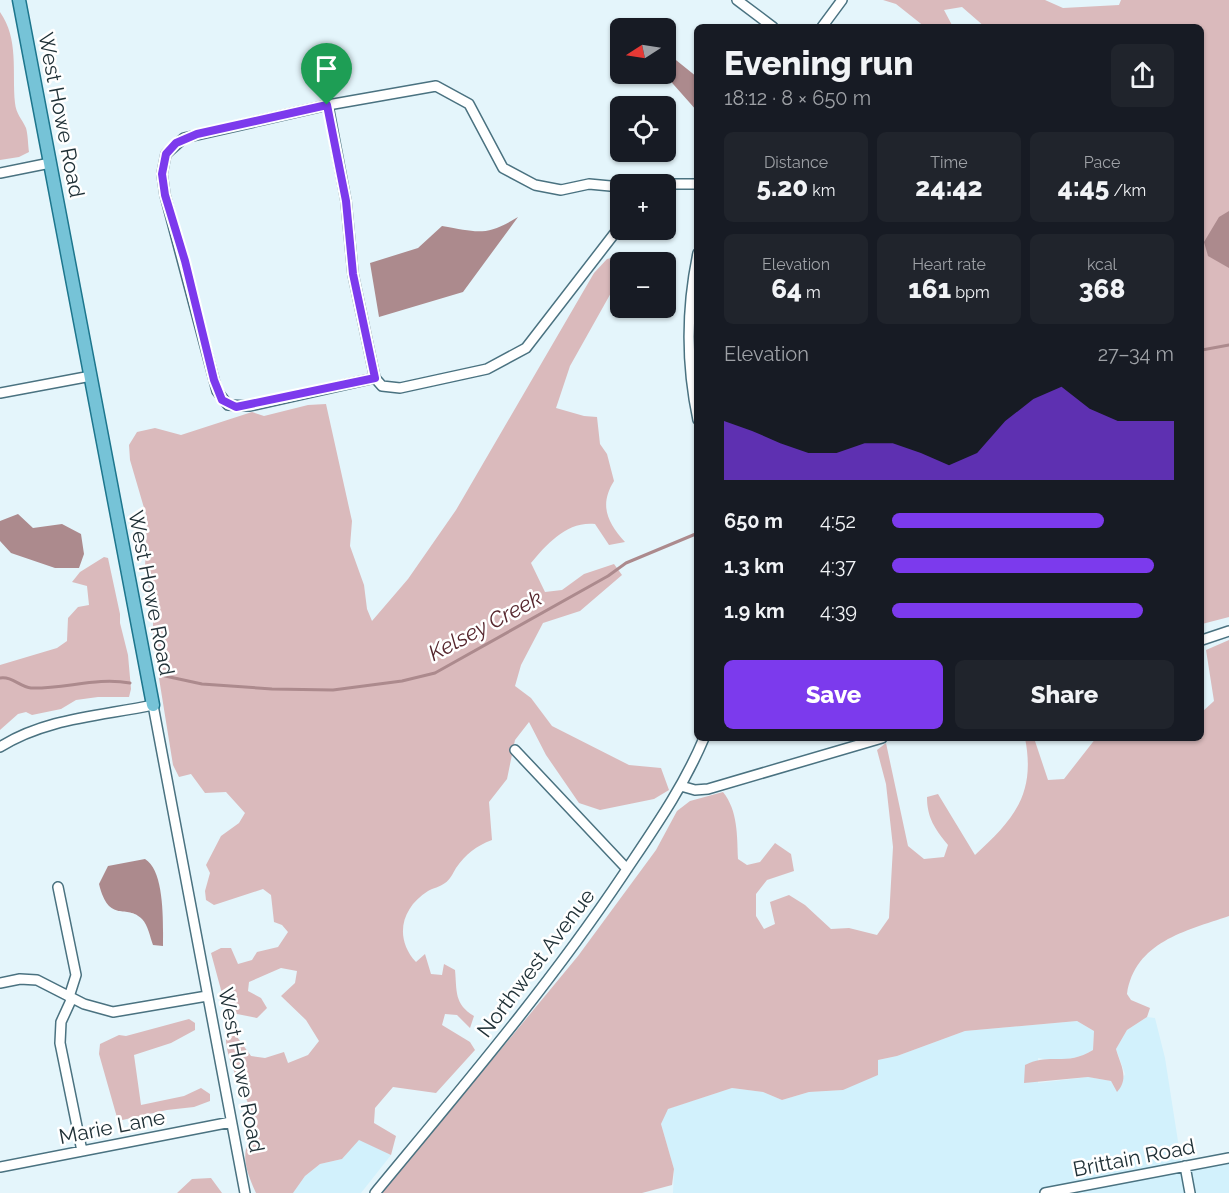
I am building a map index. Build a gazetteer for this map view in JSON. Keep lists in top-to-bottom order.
{
  "streets": {
    "main road": ["West Howe Road"],
    "street": ["Northwest Avenue", "Marie Lane", "Brittain Road"]
  },
  "crossings": [
    ["West Howe Road", "Marie Lane"]
  ],
  "water": ["Kelsey Creek"],
  "north": "left",
  "page": {
    "map_buttons": ["+", "−"],
    "heading": ["Evening run", "18:12 · 8 × 650 m"],
    "stats": [
      ["Distance", "5.20 km"],
      ["Time", "24:42"],
      ["Pace", "4:45 /km"],
      ["Elevation", "64 m"],
      ["Heart rate", "161 bpm"],
      ["kcal", "368"]
    ],
    "chart": ["Elevation", "27–34 m"],
    "list": [
      {
        "name": "650 m",
        "note": "4:52"
      },
      {
        "name": "1.3 km",
        "note": "4:37"
      },
      {
        "name": "1.9 km",
        "note": "4:39"
      }
    ],
    "buttons": ["Save", "Share"]
  }
}
